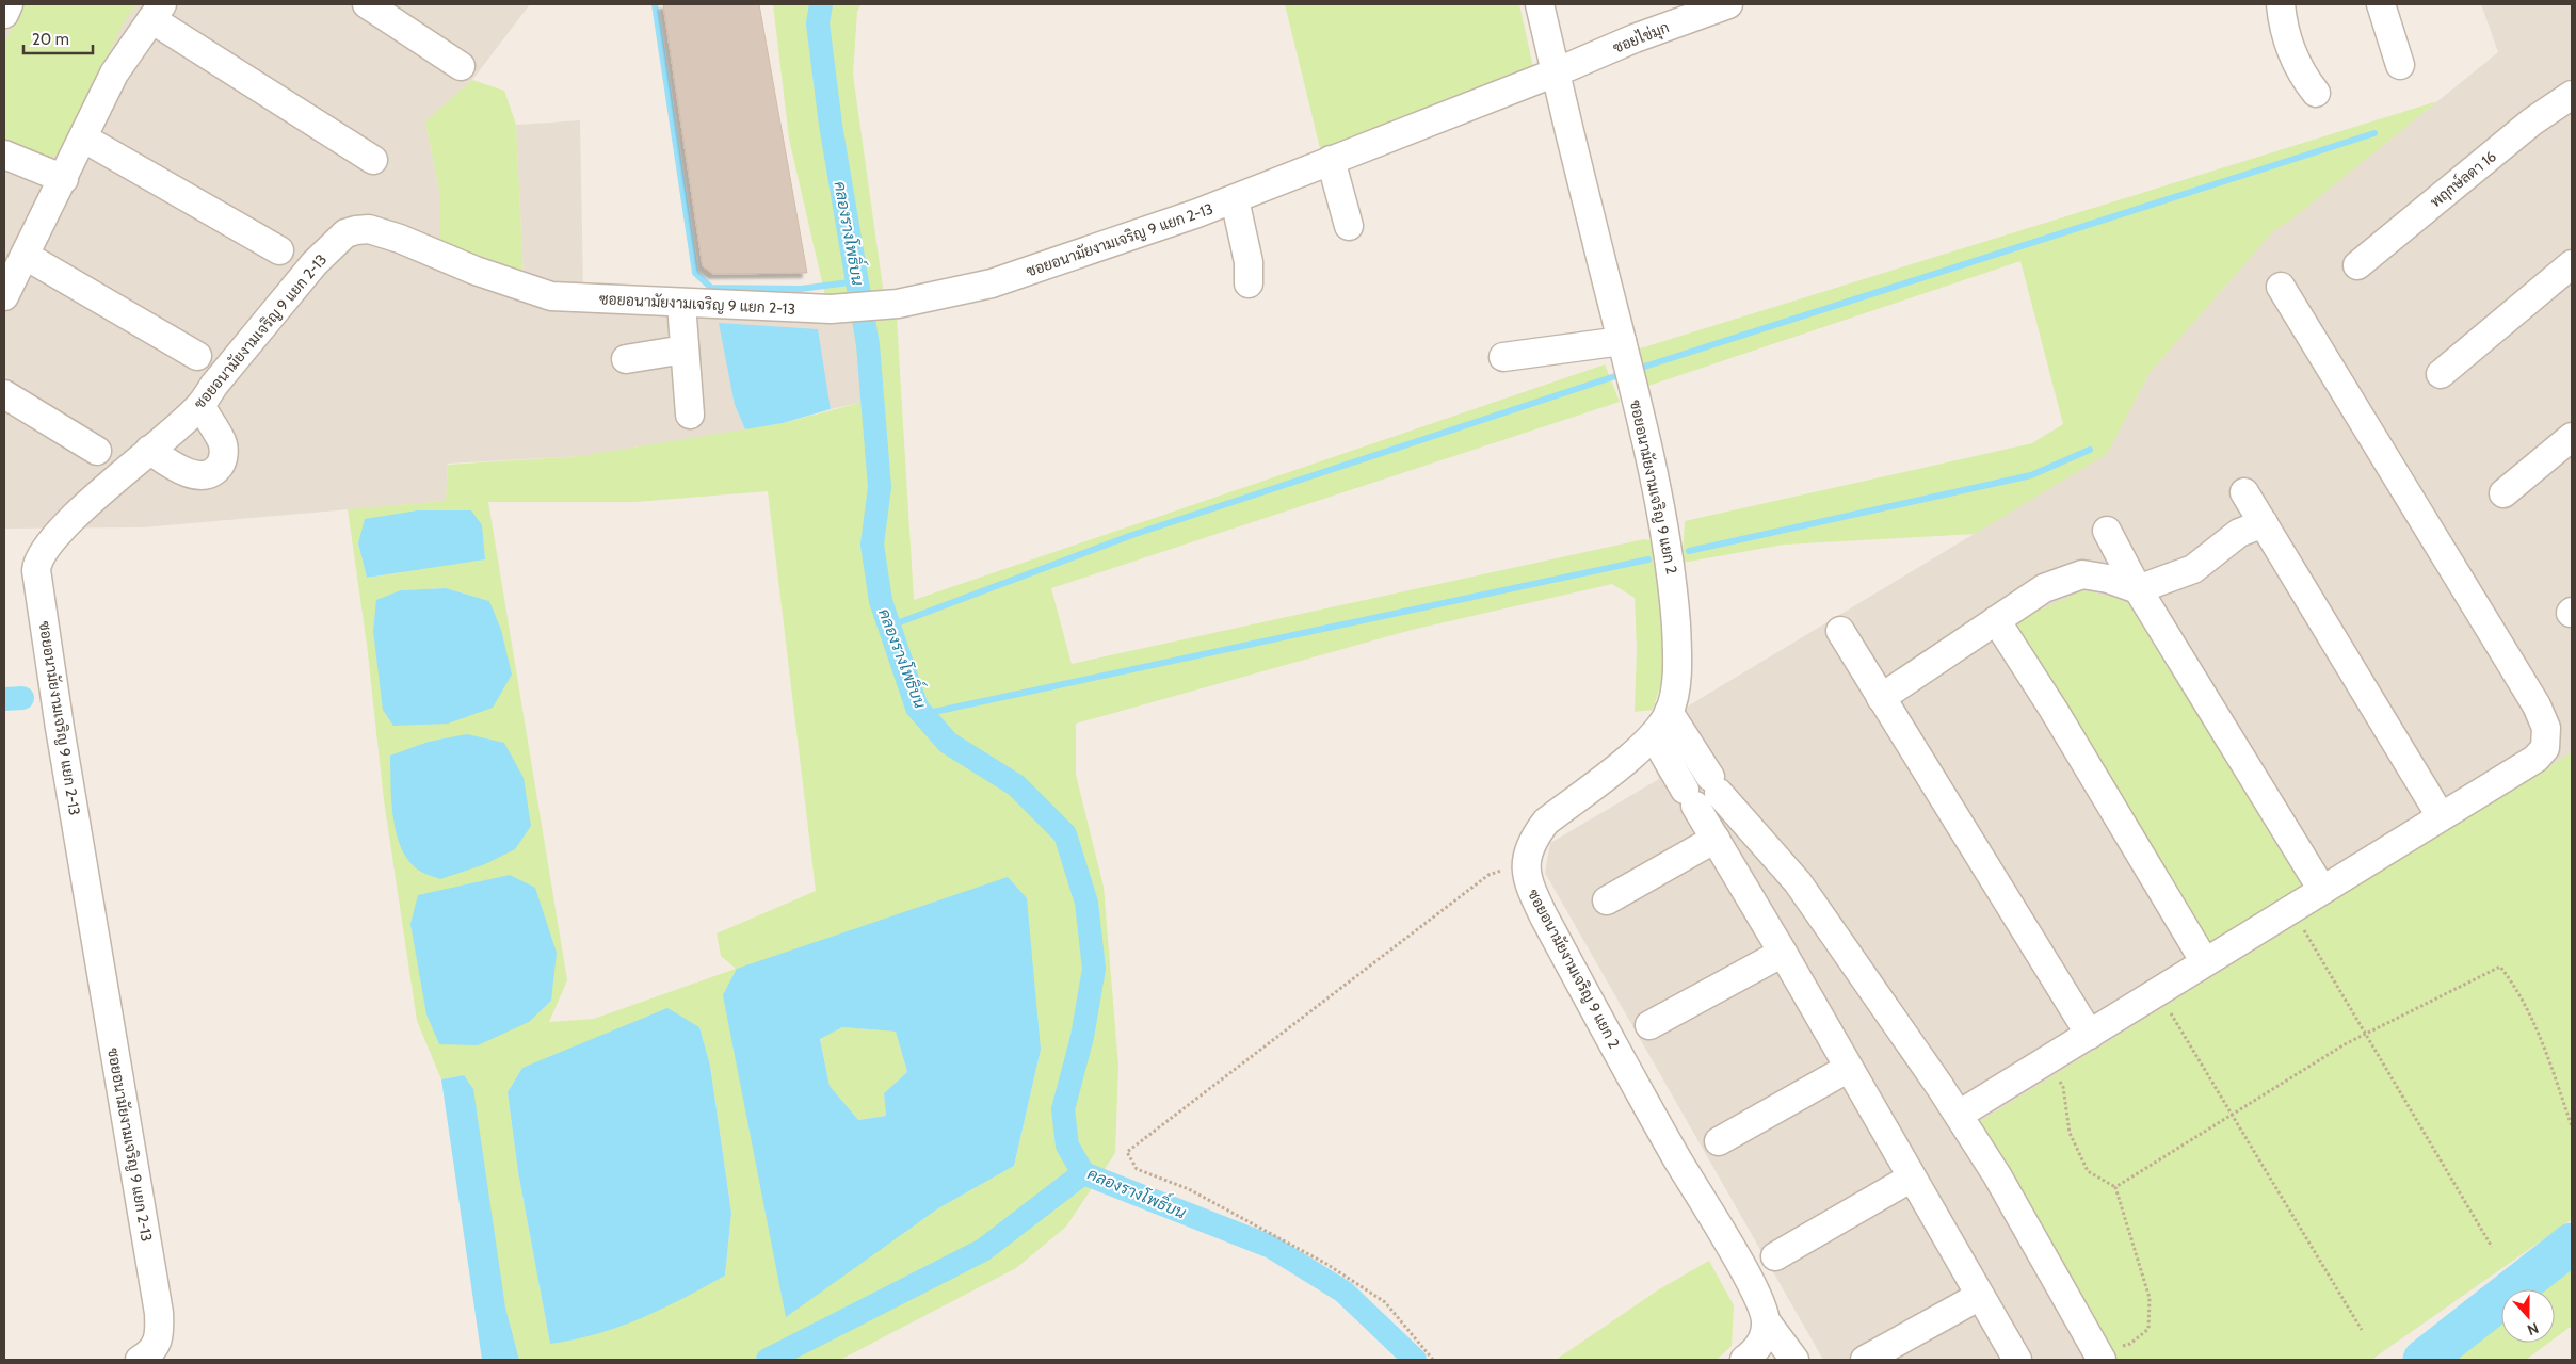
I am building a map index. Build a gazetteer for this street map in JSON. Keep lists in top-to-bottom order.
{
  "streets": {
    "street": [
      "ซอยไข่มุก",
      "พฤกษ์ลดา 16",
      "ซอยอนามัยงามเจริญ 9 แยก 2-13",
      "ซอยอนามัยงามเจริญ 9 แยก 2"
    ]
  },
  "crossings": [
    ["ซอยไข่มุก", "ซอยอนามัยงามเจริญ 9 แยก 2-13"],
    ["ซอยไข่มุก", "ซอยอนามัยงามเจริญ 9 แยก 2"],
    ["ซอยอนามัยงามเจริญ 9 แยก 2-13", "ซอยอนามัยงามเจริญ 9 แยก 2"]
  ],
  "water": ["คลองรางโพธิ์บน"],
  "scale_bar": "20 m",
  "north": "bottom"
}
